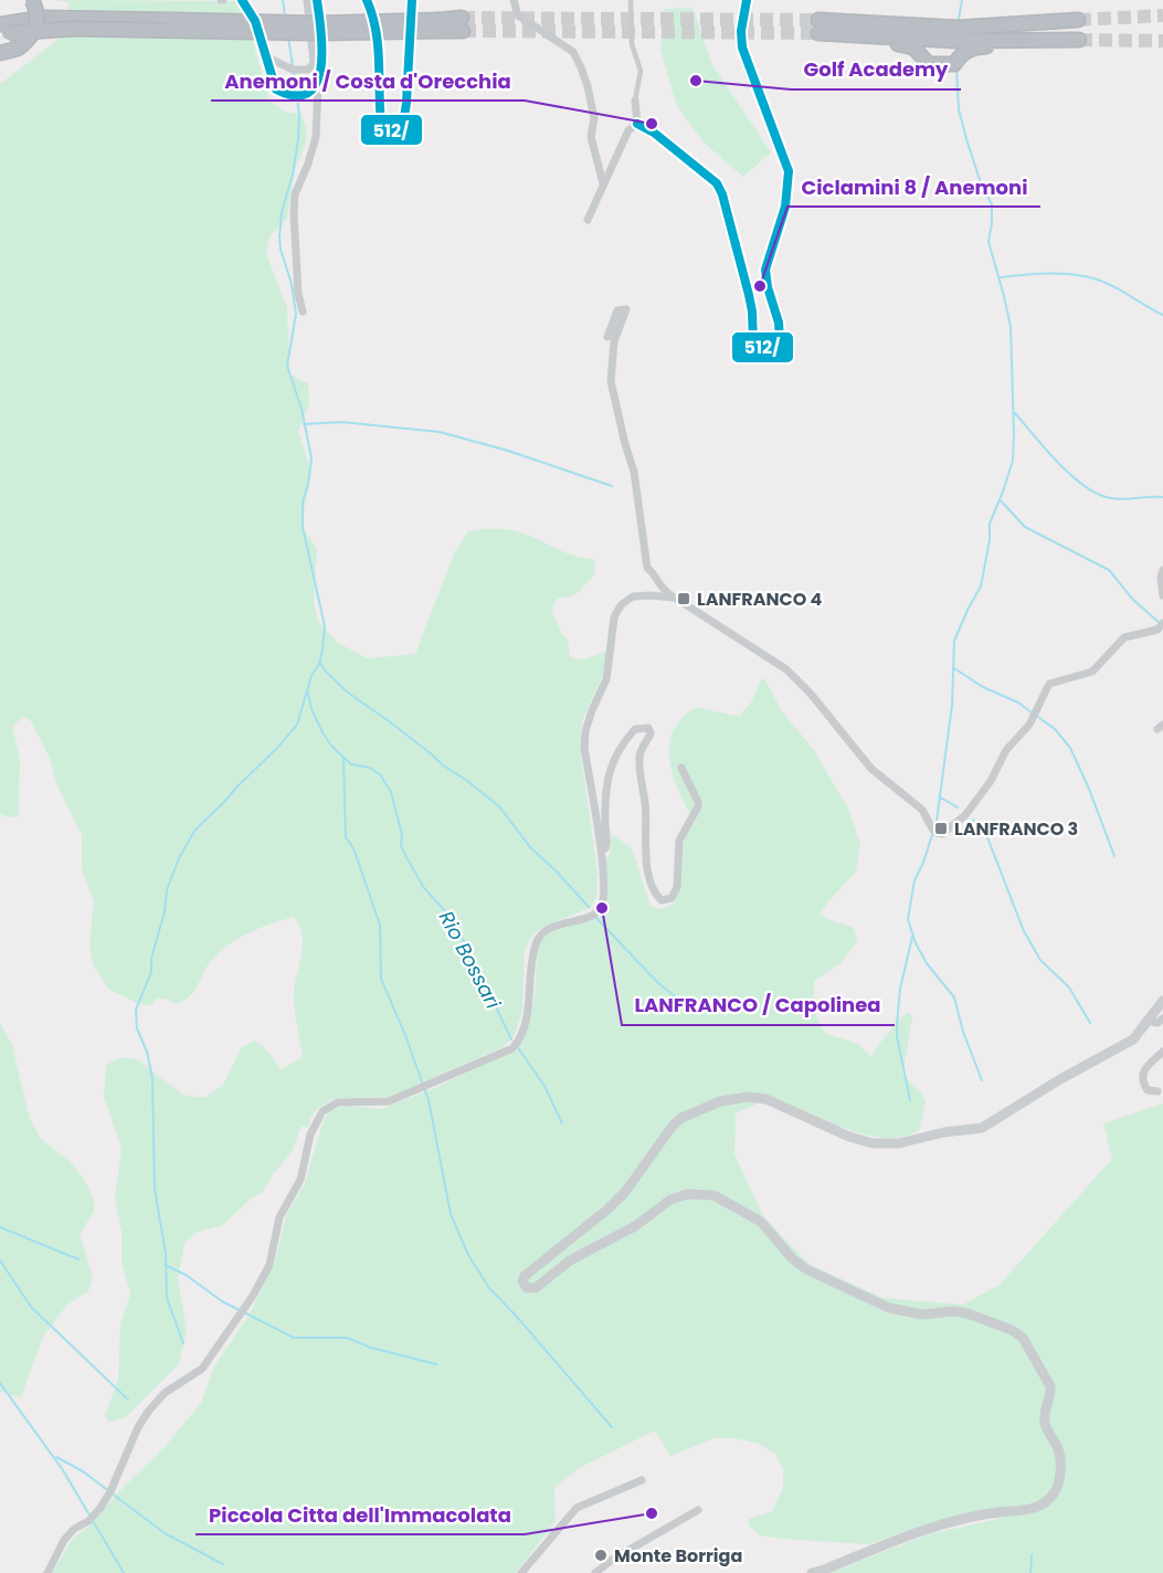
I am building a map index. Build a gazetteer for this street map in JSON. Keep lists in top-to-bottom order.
{
  "water": ["Rio Bossari"],
  "places": {
    "other": [
      "Golf Academy",
      "Anemoni / Costa d'Orecchia",
      "Ciclamini 8 / Anemoni",
      "LANFRANCO / Capolinea",
      "Piccola Citta dell'Immacolata",
      "Monte Borriga"
    ],
    "transit": ["LANFRANCO 4", "LANFRANCO 3"]
  },
  "lines": ["transit line 512/"]
}
